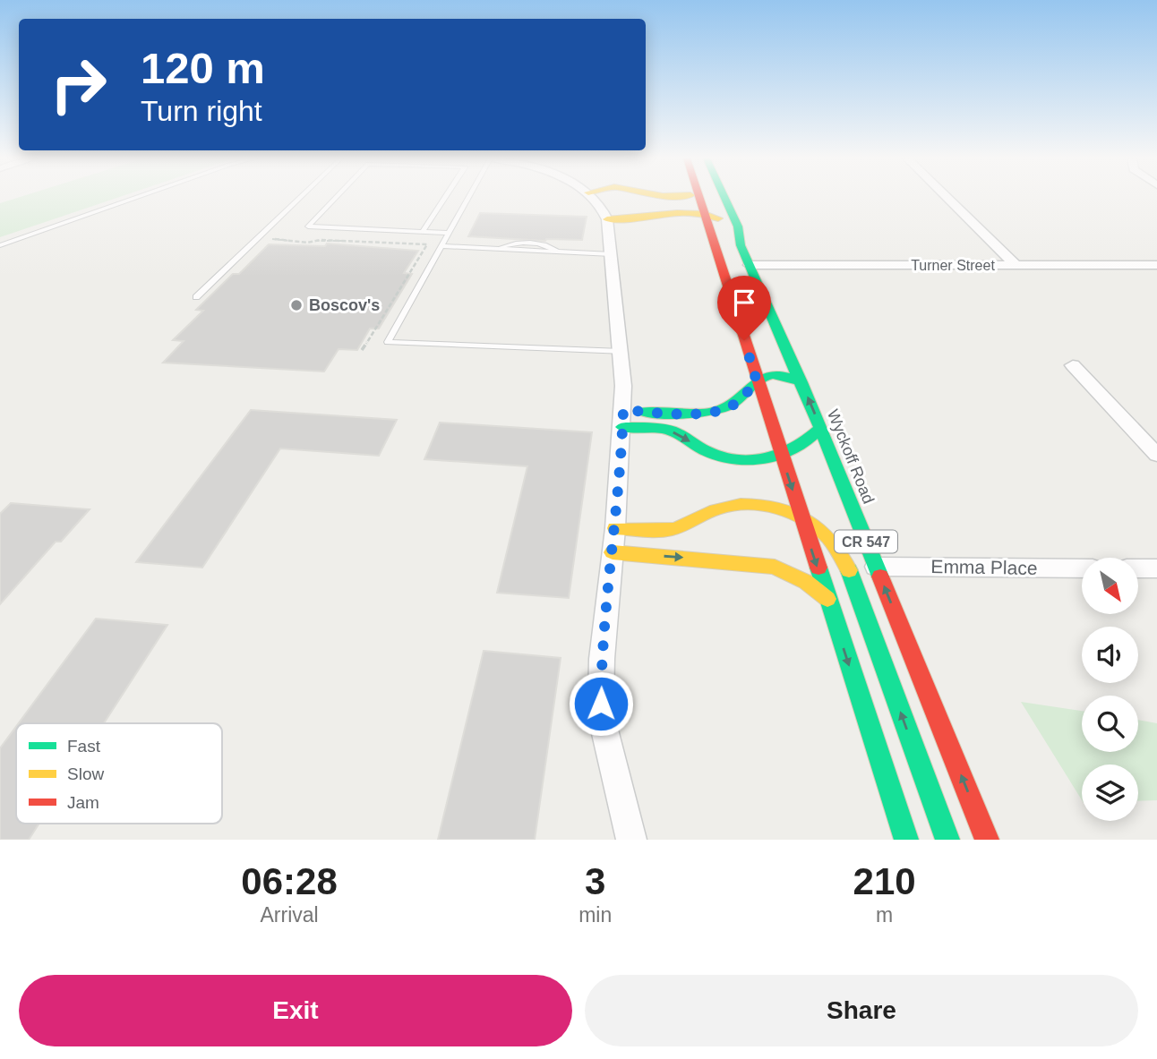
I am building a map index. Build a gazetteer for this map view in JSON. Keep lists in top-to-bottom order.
{
  "streets": {
    "main road": ["Wyckoff Road", "CR 547"],
    "street": ["Turner Street", "Emma Place"]
  },
  "crossings": [
    ["Turner Street", "Wyckoff Road"],
    ["Wyckoff Road", "Emma Place"]
  ],
  "places": ["Boscov's"],
  "legend": ["Fast", "Slow", "Jam"],
  "north": "bottom right",
  "page": {
    "turn": ["120 m", "Turn right"],
    "eta": [
      "06:28",
      "Arrival",
      "3",
      "min",
      "210",
      "m"
    ],
    "buttons": ["Exit", "Share"]
  }
}
